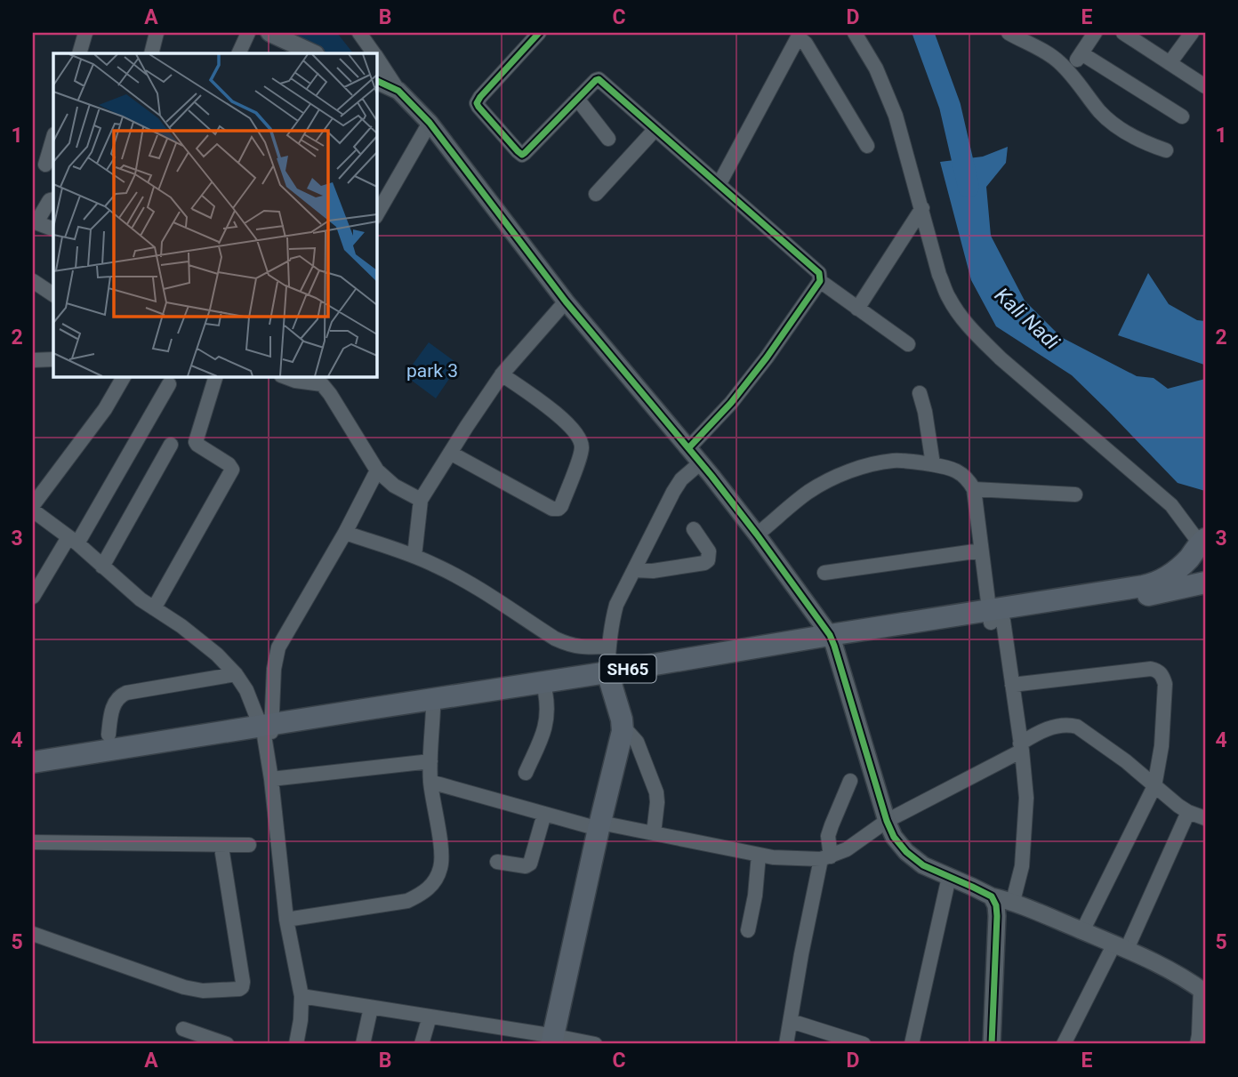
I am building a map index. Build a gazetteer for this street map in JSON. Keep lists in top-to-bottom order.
{
  "streets": {
    "main road": ["SH65"]
  },
  "water": ["Kali Nadi"],
  "parks": ["park 3"],
  "grid": {
    "columns": [
      "A",
      "B",
      "C",
      "D",
      "E"
    ],
    "rows": [
      "1",
      "2",
      "3",
      "4",
      "5"
    ]
  }
}
